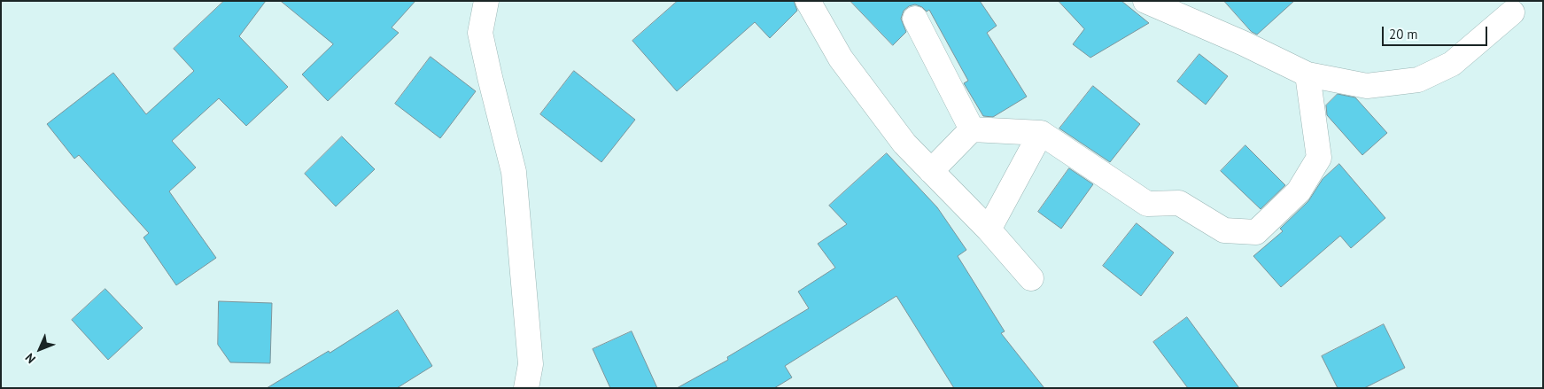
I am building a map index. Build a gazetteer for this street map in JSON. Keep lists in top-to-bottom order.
{
  "scale_bar": "20 m",
  "north": "bottom left"
}
